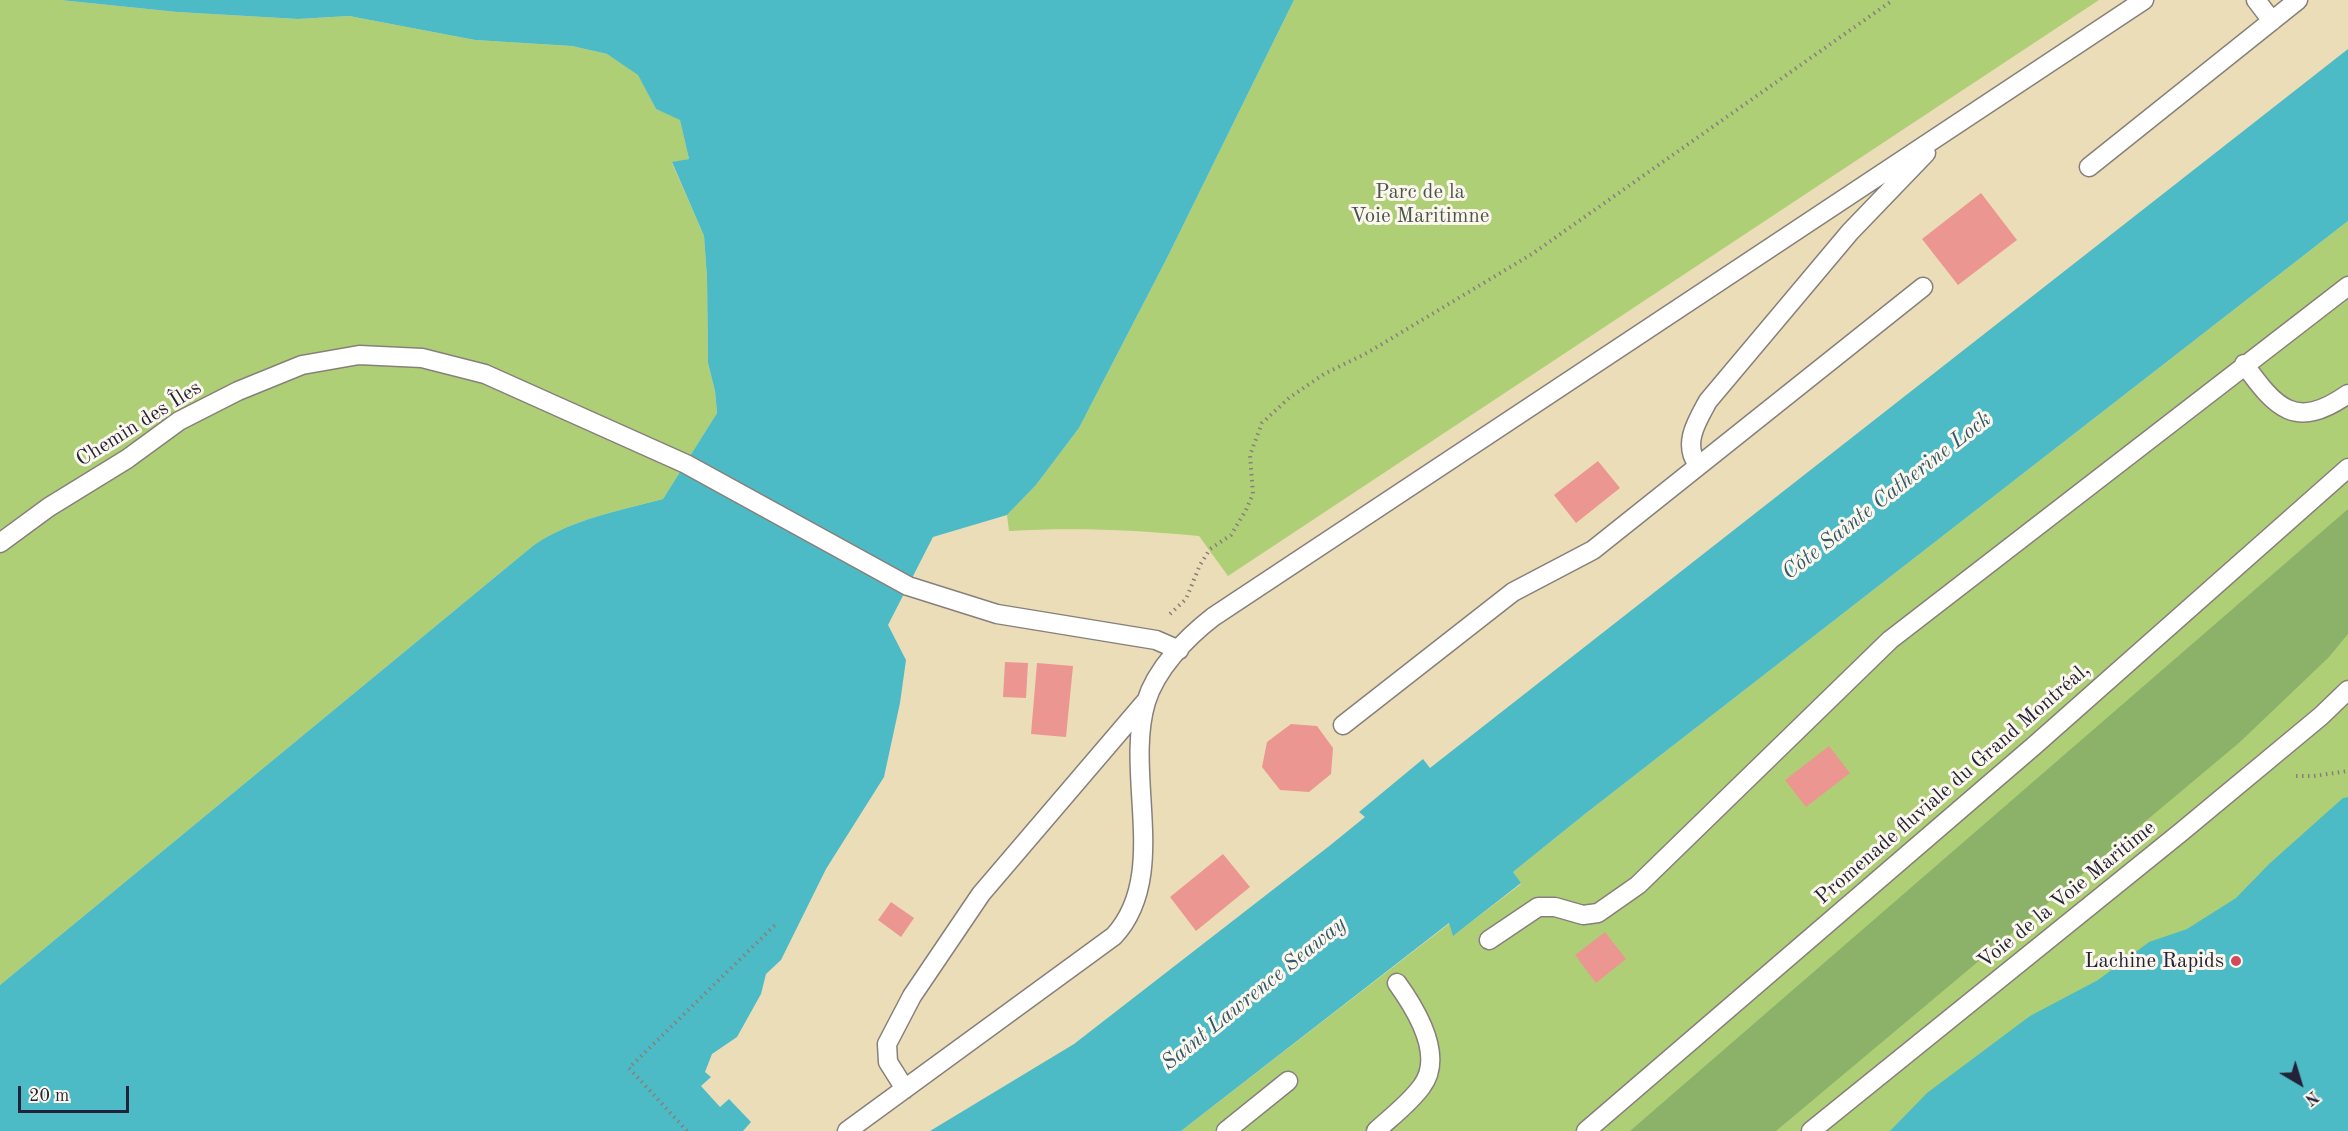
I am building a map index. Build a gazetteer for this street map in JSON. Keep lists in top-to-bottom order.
{
  "streets": {
    "lane": ["Chemin des Îles", "Promenade fluviale du Grand Montréal,", "Voie de la Voie Maritime"]
  },
  "water": ["Côte Sainte Catherine Lock", "Saint Lawrence Seaway"],
  "parks": ["Parc de la Voie Maritimne"],
  "places": ["Lachine Rapids"],
  "scale_bar": "20 m",
  "north": "bottom right"
}
